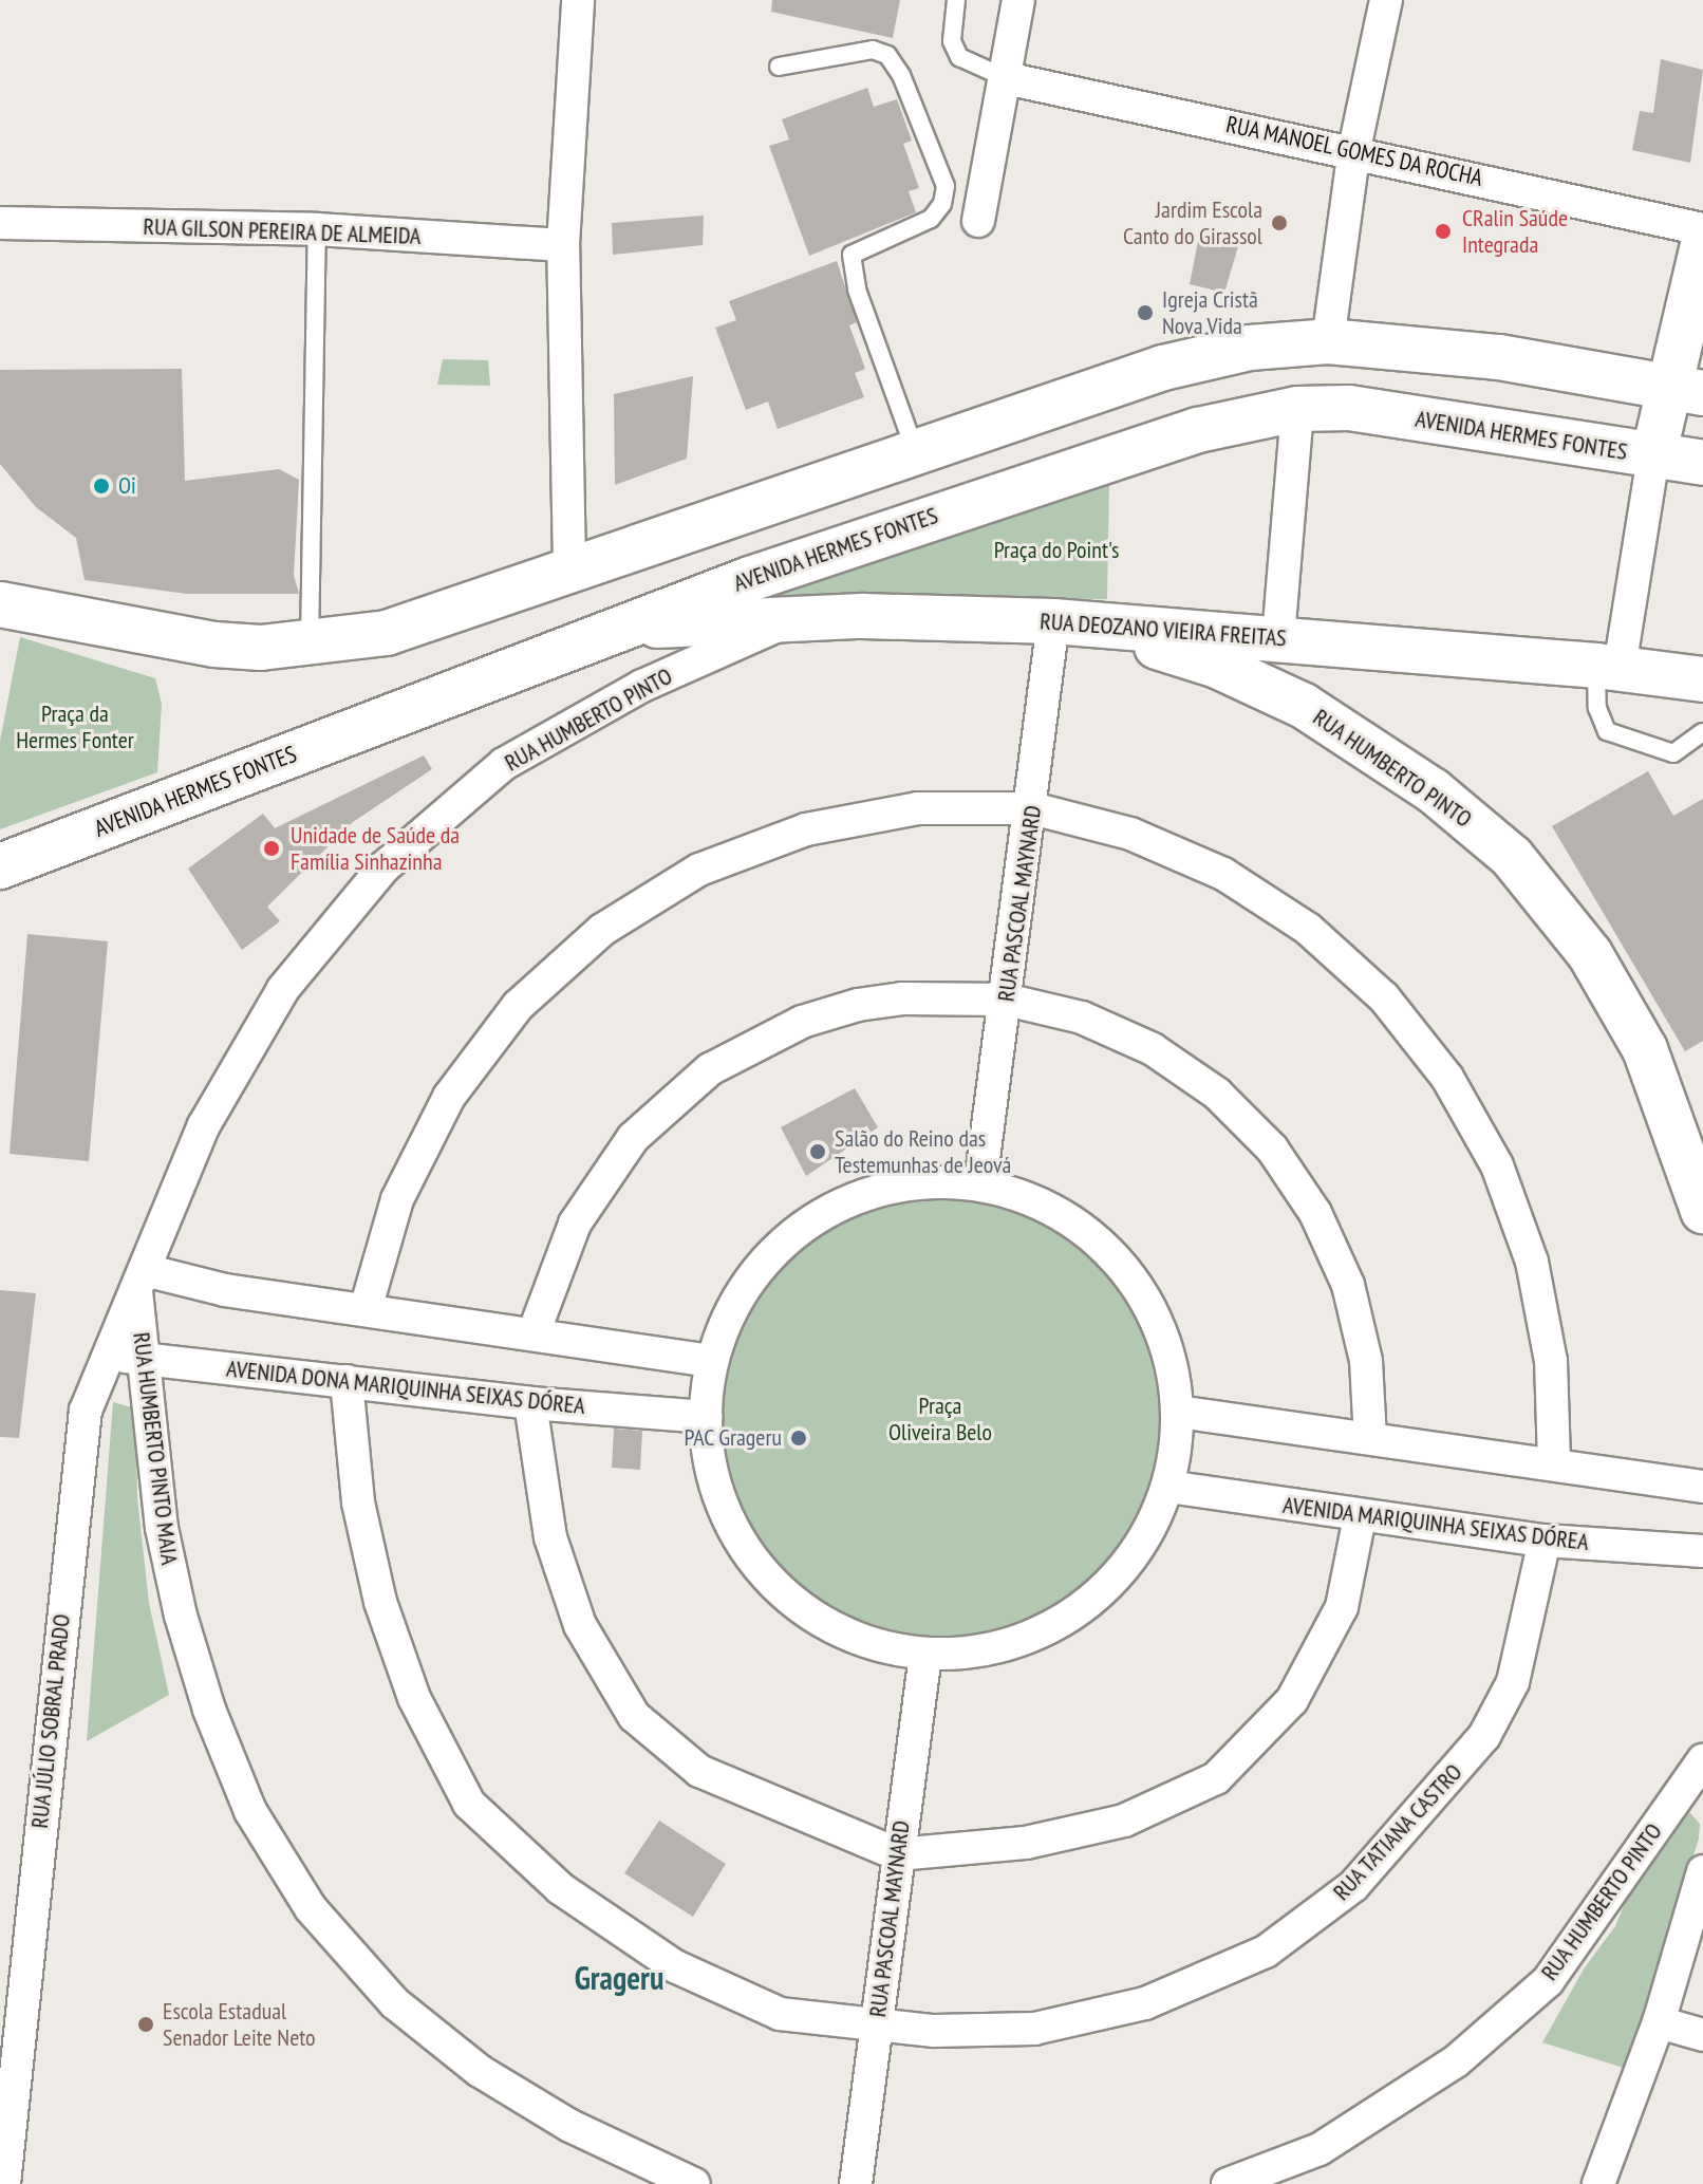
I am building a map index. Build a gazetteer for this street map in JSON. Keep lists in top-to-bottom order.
{
  "streets": {
    "main road": ["AVENIDA HERMES FONTES", "RUA DEOZANO VIEIRA FREITAS", "RUA HUMBERTO PINTO"],
    "street": [
      "RUA MANOEL GOMES DA ROCHA",
      "RUA GILSON PEREIRA DE ALMEIDA",
      "RUA PASCOAL MAYNARD",
      "AVENIDA DONA MARIQUINHA SEIXAS DÓREA",
      "RUA HUMBERTO PINTO MAIA",
      "AVENIDA MARIQUINHA SEIXAS DÓREA",
      "RUA JÚLIO SOBRAL PRADO",
      "RUA TATIANA CASTRO"
    ]
  },
  "crossings": [
    ["AVENIDA HERMES FONTES", "RUA DEOZANO VIEIRA FREITAS"],
    ["RUA DEOZANO VIEIRA FREITAS", "RUA HUMBERTO PINTO"],
    ["RUA DEOZANO VIEIRA FREITAS", "RUA PASCOAL MAYNARD"],
    ["RUA HUMBERTO PINTO", "RUA PASCOAL MAYNARD"],
    ["RUA HUMBERTO PINTO", "RUA HUMBERTO PINTO MAIA"],
    ["RUA HUMBERTO PINTO", "RUA JÚLIO SOBRAL PRADO"],
    ["RUA PASCOAL MAYNARD", "RUA TATIANA CASTRO"],
    ["AVENIDA DONA MARIQUINHA SEIXAS DÓREA", "RUA HUMBERTO PINTO MAIA"],
    ["AVENIDA DONA MARIQUINHA SEIXAS DÓREA", "RUA JÚLIO SOBRAL PRADO"],
    ["AVENIDA DONA MARIQUINHA SEIXAS DÓREA", "RUA TATIANA CASTRO"],
    ["RUA HUMBERTO PINTO MAIA", "RUA JÚLIO SOBRAL PRADO"],
    ["AVENIDA MARIQUINHA SEIXAS DÓREA", "RUA TATIANA CASTRO"]
  ],
  "districts": ["Grageru"],
  "parks": ["Praça do Point's", "Praça da Hermes Fonter", "Praça Oliveira Belo"],
  "places": [
    "Jardim Escola Canto do Girassol",
    "CRalin Saúde Integrada",
    "Igreja Cristã Nova Vida",
    "Oi",
    "Unidade de Saúde da Família Sinhazinha",
    "Salão do Reino das Testemunhas de Jeová",
    "PAC Grageru",
    "Escola Estadual Senador Leite Neto"
  ]
}
